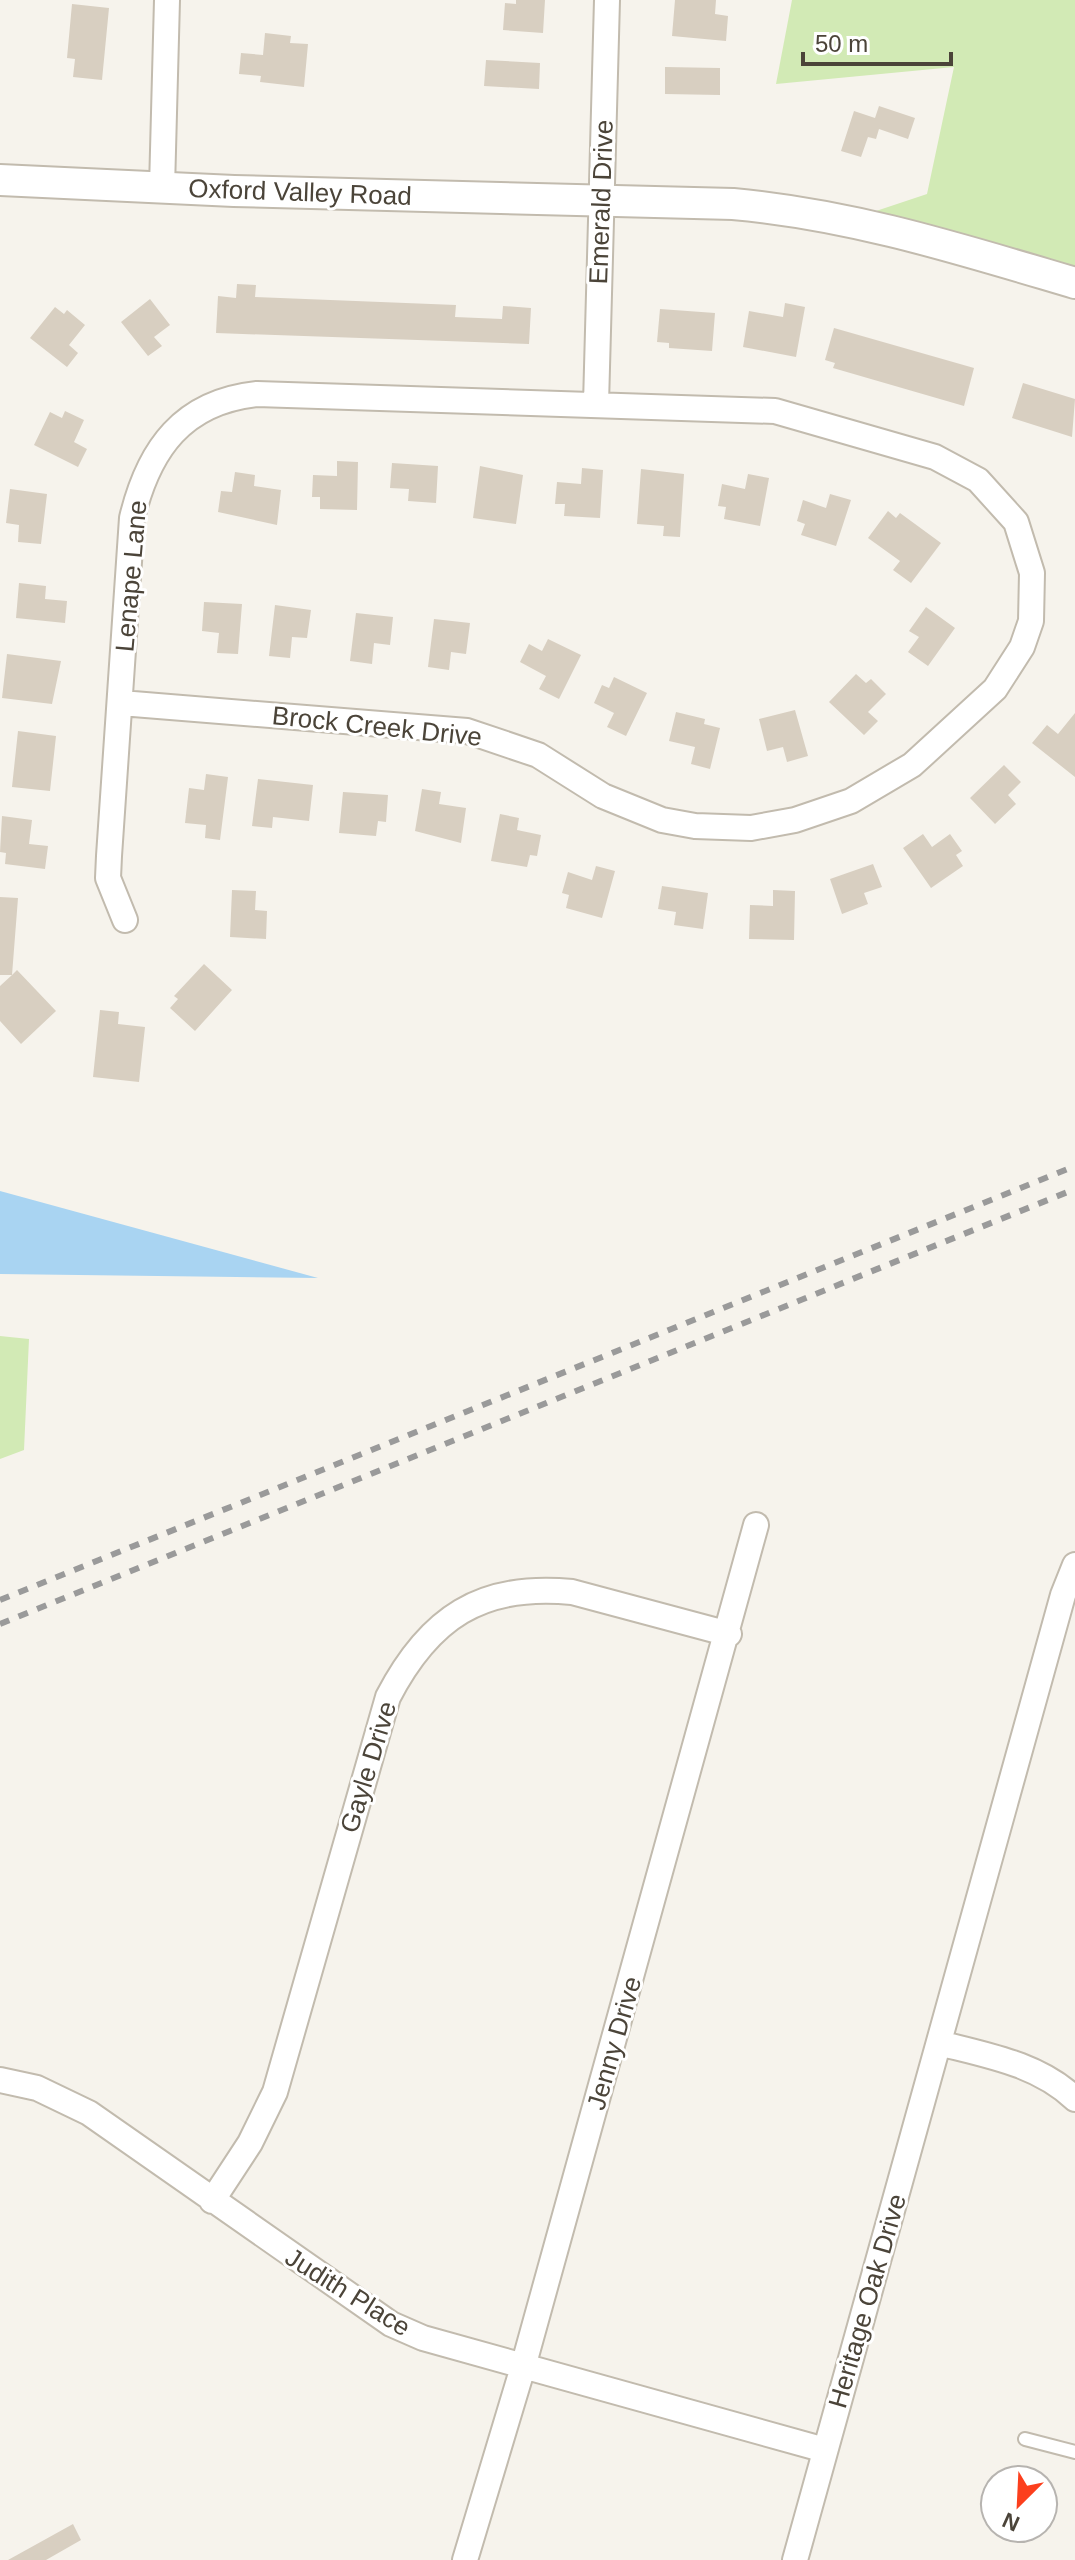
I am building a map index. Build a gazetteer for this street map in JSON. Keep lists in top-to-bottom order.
{
  "streets": {
    "street": [
      "Oxford Valley Road",
      "Emerald Drive",
      "Lenape Lane",
      "Brock Creek Drive",
      "Gayle Drive",
      "Jenny Drive",
      "Judith Place",
      "Heritage Oak Drive"
    ]
  },
  "crossings": [
    ["Oxford Valley Road", "Emerald Drive"],
    ["Emerald Drive", "Lenape Lane"],
    ["Emerald Drive", "Brock Creek Drive"],
    ["Lenape Lane", "Brock Creek Drive"],
    ["Gayle Drive", "Jenny Drive"],
    ["Gayle Drive", "Judith Place"],
    ["Jenny Drive", "Judith Place"],
    ["Judith Place", "Heritage Oak Drive"]
  ],
  "scale_bar": "50 m",
  "north": "bottom left"
}
